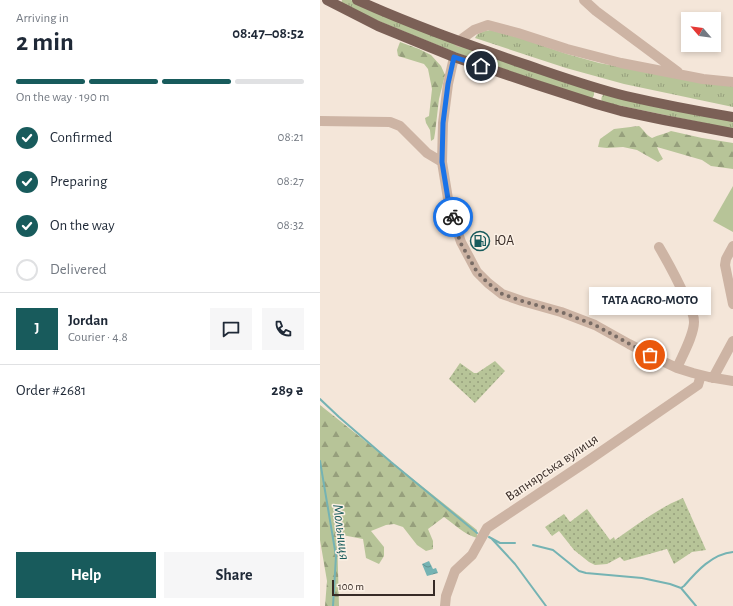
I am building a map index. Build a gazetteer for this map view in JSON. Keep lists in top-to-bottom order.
{
  "streets": {
    "street": ["Вапнярська вулиця"]
  },
  "water": ["Мольниця"],
  "places": {
    "fuel station": ["ЮА"],
    "other": ["TATA AGRO-MOTO"]
  },
  "scale_bar": "100 m",
  "north": "top left",
  "page": {
    "heading": ["2 min", "Arriving in", "08:47–08:52"],
    "panel": [
      "Jordan",
      "Courier · 4.8",
      "Order #2681",
      "289 ₴"
    ],
    "bar": "On the way · 190 m",
    "list": [
      ["Confirmed", "08:21"],
      ["Preparing", "08:27"],
      ["On the way", "08:32"],
      "Delivered"
    ],
    "bubble": "TATA AGRO-MOTO",
    "round": "J",
    "buttons": ["Help", "Share"],
    "scale": "100 m"
  }
}
